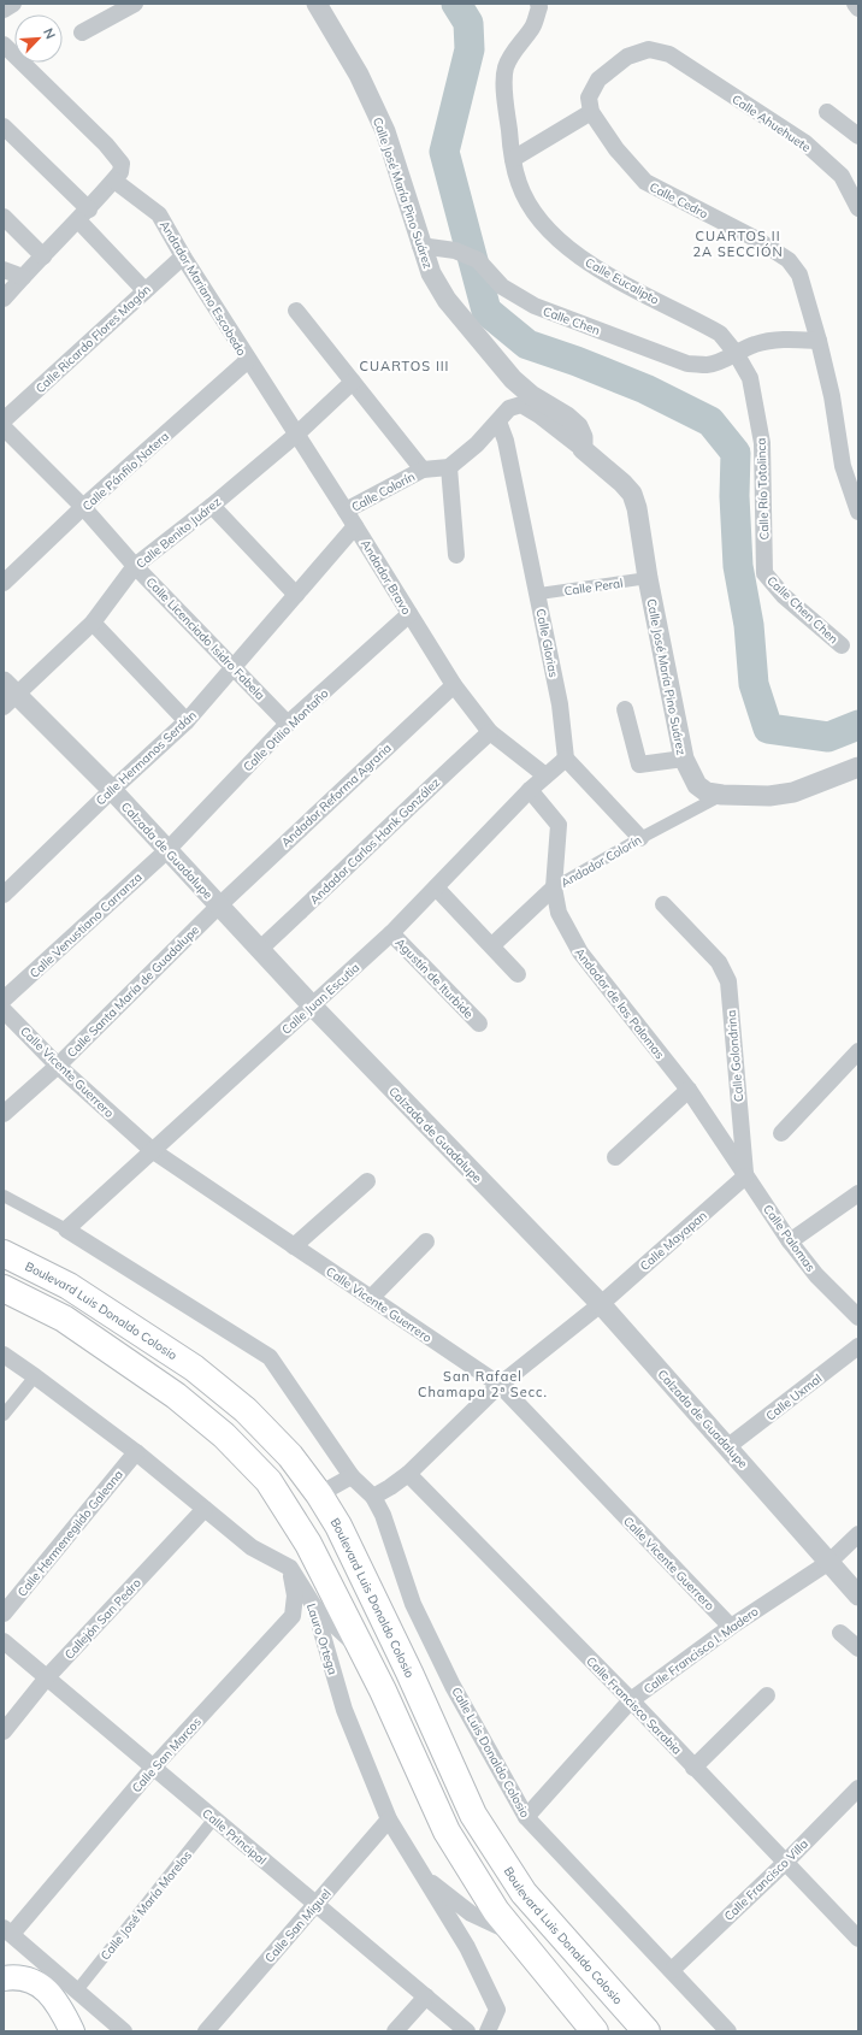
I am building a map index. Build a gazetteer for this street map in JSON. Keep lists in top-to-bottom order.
{
  "streets": {
    "highway": ["Boulevard Luis Donaldo Colosio"],
    "street": [
      "Calle Ahuehuete",
      "Calle José María Pino Suárez",
      "Calle Cedro",
      "Calle Eucalipto",
      "Andador Mariano Escobedo",
      "Calle Chen",
      "Calle Ricardo Flores Magón",
      "Calle Pánfilo Natera",
      "Calle Río Totolinca",
      "Calle Colorín",
      "Calle Benito Juárez",
      "Andador Bravo",
      "Calle Peral",
      "Calle Chen Chen",
      "Calle Licenciado Isidro Fabela",
      "Calle Glorias",
      "Calle Otilio Montaño",
      "Calle Hermanos Serdán",
      "Andador Reforma Agraria",
      "Andador Carlos Hank González",
      "Calzada de Guadalupe",
      "Andador Colorín",
      "Calle Venustiano Carranza",
      "Agustín de Iturbide",
      "Calle Santa María de Guadalupe",
      "Calle Juan Escutia",
      "Andador de las Palomas",
      "Calle Golondrina",
      "Calle Vicente Guerrero",
      "Calle Palomas",
      "Calle Mayapan",
      "Calle Uxmal",
      "Calle Hermenegildo Galeana",
      "Callejón San Pedro",
      "Lauro Ortega",
      "Calle Francisco I. Madero",
      "Calle Francisco Sarabia",
      "Calle Luis Donaldo Colosio",
      "Calle San Marcos",
      "Calle Principal",
      "Calle Francisco Villa",
      "Calle José María Morelos",
      "Calle San Miguel"
    ]
  },
  "crossings": [
    ["Calle Ahuehuete", "Calle Cedro"],
    ["Calle José María Pino Suárez", "Calle Chen"],
    ["Calle José María Pino Suárez", "Calle Peral"],
    ["Calle José María Pino Suárez", "Calle Glorias"],
    ["Calle José María Pino Suárez", "Andador Colorín"],
    ["Calle Cedro", "Calle Chen"],
    ["Calle Eucalipto", "Calle Chen"],
    ["Calle Eucalipto", "Calle Río Totolinca"],
    ["Andador Mariano Escobedo", "Calle Ricardo Flores Magón"],
    ["Andador Mariano Escobedo", "Calle Pánfilo Natera"],
    ["Andador Mariano Escobedo", "Andador Bravo"],
    ["Calle Chen", "Calle Río Totolinca"],
    ["Calle Pánfilo Natera", "Andador Bravo"],
    ["Calle Pánfilo Natera", "Calle Licenciado Isidro Fabela"],
    ["Calle Río Totolinca", "Calle Chen Chen"],
    ["Calle Colorín", "Andador Bravo"],
    ["Calle Benito Juárez", "Andador Bravo"],
    ["Calle Benito Juárez", "Calle Licenciado Isidro Fabela"],
    ["Calle Benito Juárez", "Calzada de Guadalupe"],
    ["Andador Bravo", "Calle Otilio Montaño"],
    ["Andador Bravo", "Calle Hermanos Serdán"],
    ["Andador Bravo", "Andador Reforma Agraria"],
    ["Andador Bravo", "Andador Carlos Hank González"],
    ["Andador Bravo", "Calle Juan Escutia"],
    ["Calle Peral", "Calle Glorias"],
    ["Calle Licenciado Isidro Fabela", "Calle Otilio Montaño"],
    ["Calle Licenciado Isidro Fabela", "Calle Hermanos Serdán"],
    ["Calle Glorias", "Calle Juan Escutia"],
    ["Calle Otilio Montaño", "Calzada de Guadalupe"],
    ["Calle Otilio Montaño", "Calle Venustiano Carranza"],
    ["Calle Hermanos Serdán", "Calzada de Guadalupe"],
    ["Andador Reforma Agraria", "Calzada de Guadalupe"],
    ["Andador Reforma Agraria", "Calle Santa María de Guadalupe"],
    ["Andador Carlos Hank González", "Calzada de Guadalupe"],
    ["Calzada de Guadalupe", "Calle Venustiano Carranza"],
    ["Calzada de Guadalupe", "Calle Santa María de Guadalupe"],
    ["Calzada de Guadalupe", "Calle Juan Escutia"],
    ["Calzada de Guadalupe", "Calle Mayapan"],
    ["Calzada de Guadalupe", "Calle Uxmal"],
    ["Calzada de Guadalupe", "Calle Francisco I. Madero"],
    ["Andador Colorín", "Andador de las Palomas"],
    ["Agustín de Iturbide", "Calle Juan Escutia"],
    ["Calle Santa María de Guadalupe", "Calle Vicente Guerrero"],
    ["Calle Juan Escutia", "Andador de las Palomas"],
    ["Calle Juan Escutia", "Calle Vicente Guerrero"],
    ["Calle Juan Escutia", "Calle Luis Donaldo Colosio"],
    ["Andador de las Palomas", "Calle Golondrina"],
    ["Andador de las Palomas", "Calle Palomas"],
    ["Andador de las Palomas", "Calle Mayapan"],
    ["Calle Golondrina", "Calle Palomas"],
    ["Calle Golondrina", "Calle Mayapan"],
    ["Calle Vicente Guerrero", "Calle Mayapan"],
    ["Calle Vicente Guerrero", "Calle Francisco I. Madero"],
    ["Calle Palomas", "Calle Mayapan"],
    ["Calle Mayapan", "Calle Francisco Sarabia"],
    ["Calle Mayapan", "Calle Luis Donaldo Colosio"],
    ["Callejón San Pedro", "Calle Principal"],
    ["Lauro Ortega", "Calle San Marcos"],
    ["Lauro Ortega", "Calle San Miguel"],
    ["Calle Francisco I. Madero", "Calle Francisco Sarabia"],
    ["Calle Francisco I. Madero", "Calle Luis Donaldo Colosio"],
    ["Calle Francisco Sarabia", "Calle Francisco Villa"],
    ["Calle Luis Donaldo Colosio", "Calle Francisco Villa"],
    ["Calle San Marcos", "Calle Principal"],
    ["Calle Principal", "Calle José María Morelos"],
    ["Calle Principal", "Calle San Miguel"]
  ],
  "districts": ["CUARTOS II 2A SECCIÓN", "CUARTOS III", "San Rafael Chamapa 2ª Secc."],
  "north": "top right"
}
